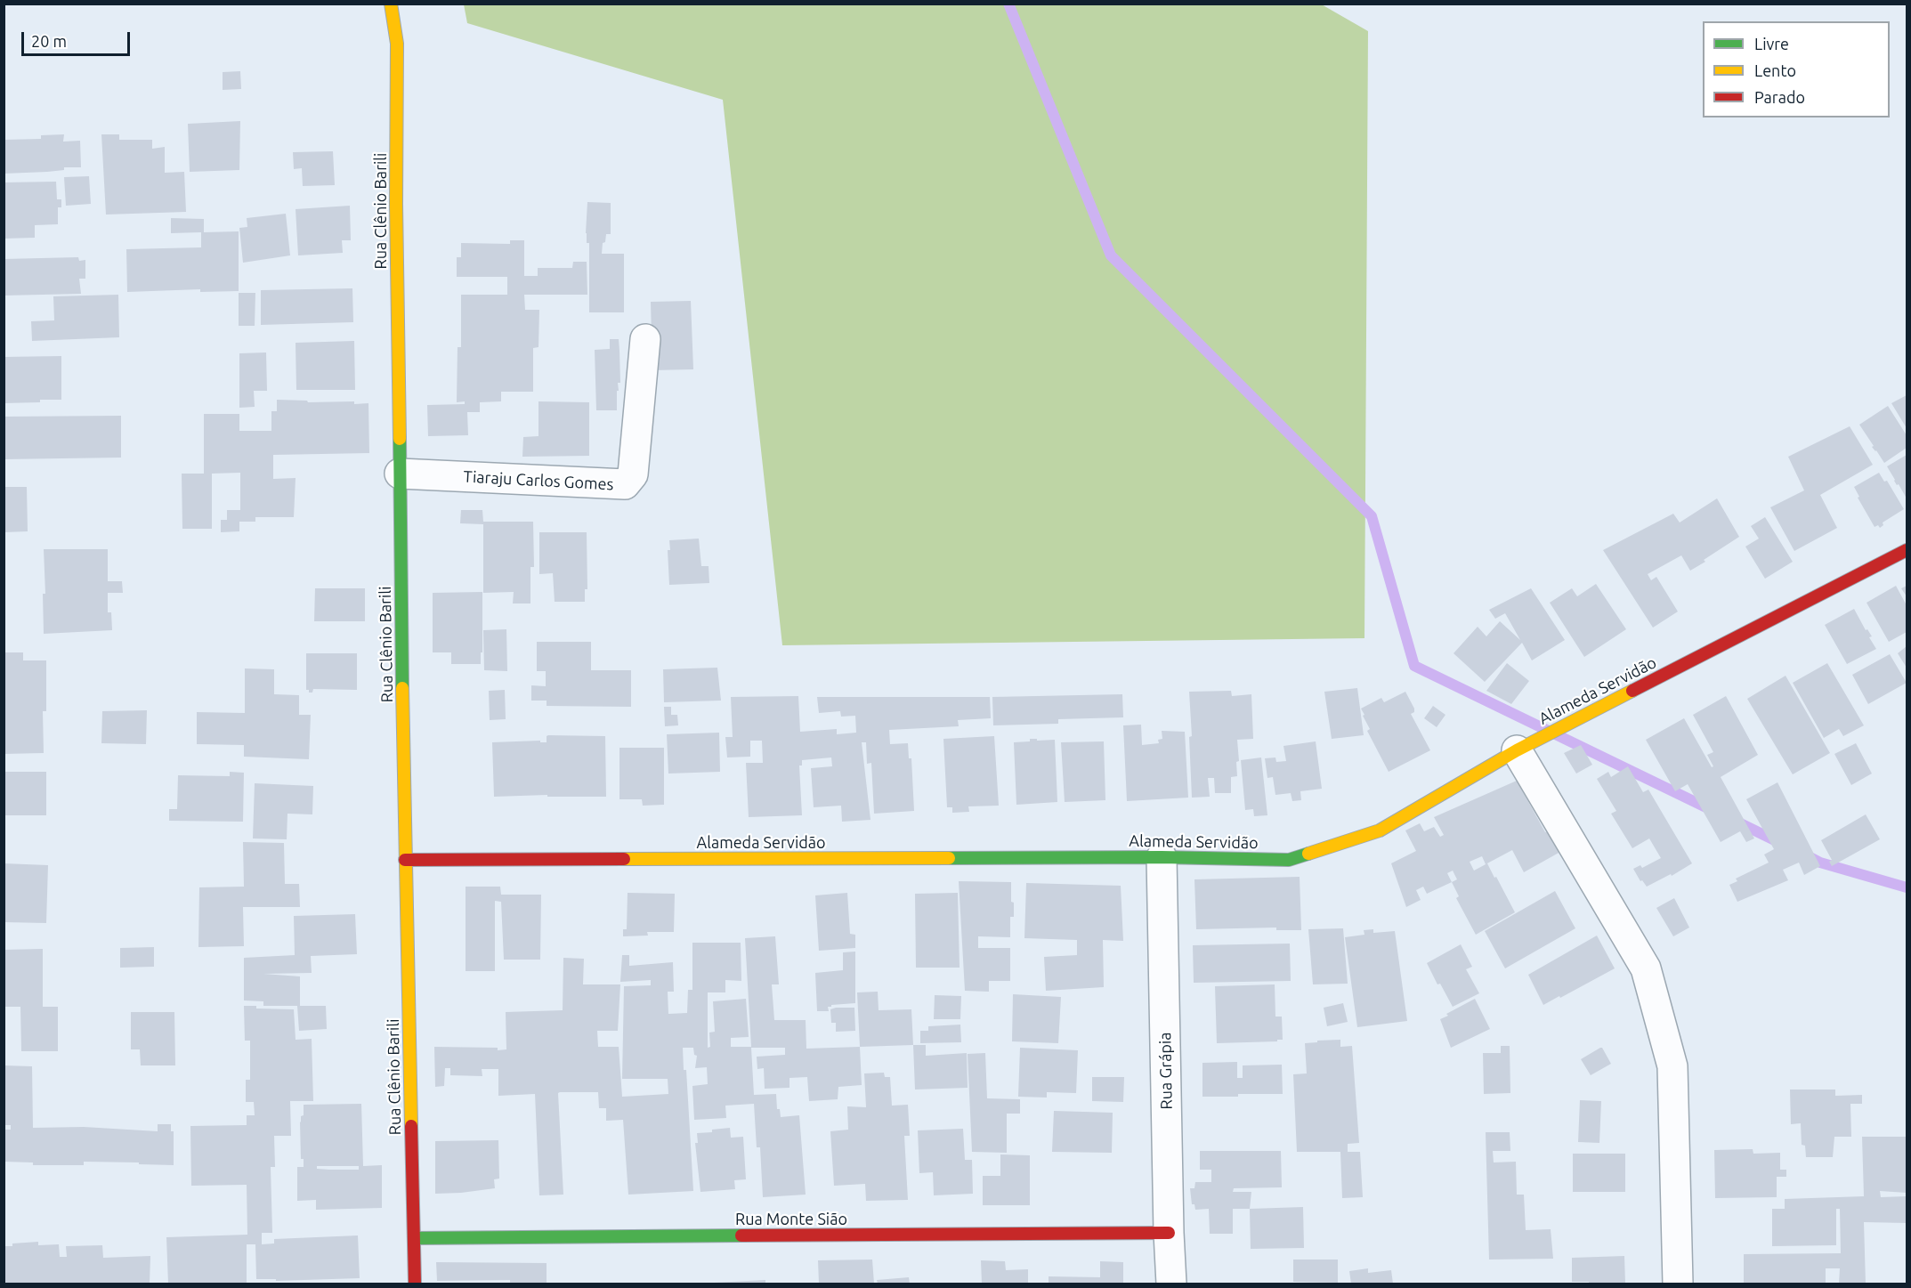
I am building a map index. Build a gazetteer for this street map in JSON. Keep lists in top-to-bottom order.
{
  "streets": {
    "street": [
      "Rua Clênio Barili",
      "Tiaraju Carlos Gomes",
      "Alameda Servidão",
      "Rua Grápia",
      "Rua Monte Sião"
    ]
  },
  "crossings": [
    ["Rua Clênio Barili", "Tiaraju Carlos Gomes"],
    ["Rua Clênio Barili", "Alameda Servidão"],
    ["Rua Clênio Barili", "Rua Monte Sião"],
    ["Alameda Servidão", "Rua Grápia"],
    ["Rua Grápia", "Rua Monte Sião"]
  ],
  "legend": ["Livre", "Lento", "Parado"],
  "scale_bar": "20 m"
}
